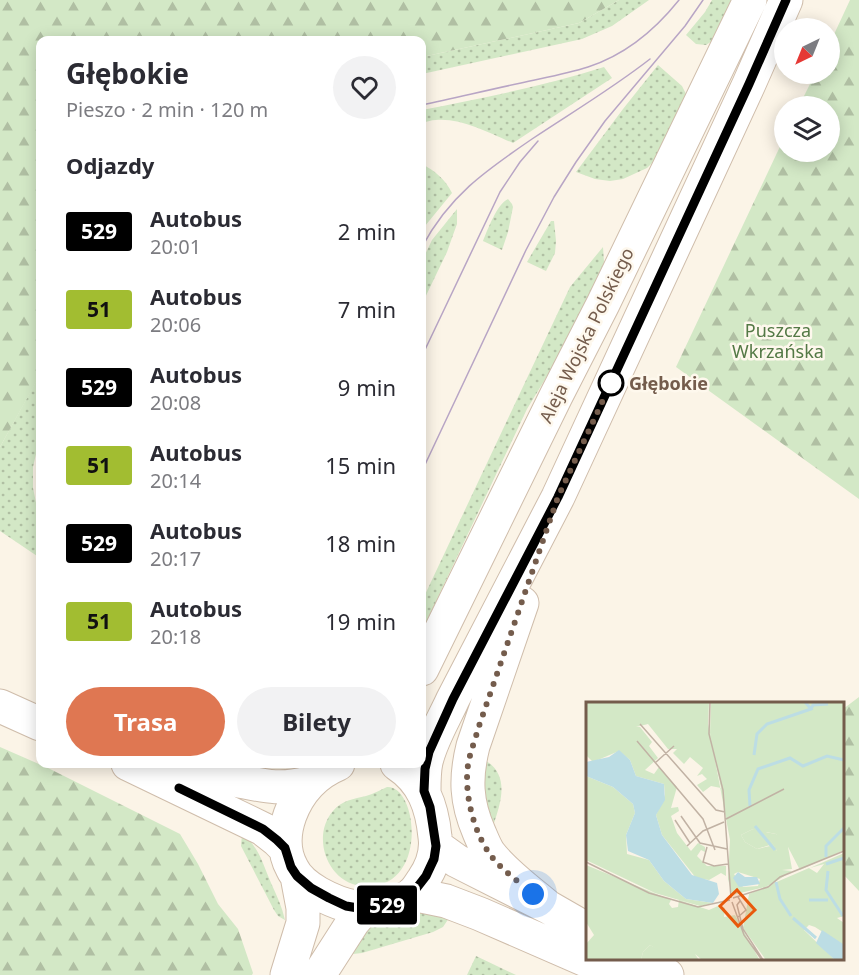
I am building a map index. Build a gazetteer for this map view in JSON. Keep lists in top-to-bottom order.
{
  "streets": {
    "main road": ["Aleja Wojska Polskiego"]
  },
  "parks": ["Puszcza Wkrzańska"],
  "places": ["Głębokie"],
  "lines": ["bus line 529"],
  "north": "bottom left",
  "page": {
    "on_map": "529",
    "heading": [
      ["Głębokie", "Pieszo · 2 min · 120 m"],
      "Odjazdy"
    ],
    "list": [
      {
        "mark": "529",
        "name": "Autobus",
        "note": "20:01",
        "value": "2 min"
      },
      {
        "mark": "51",
        "name": "Autobus",
        "note": "20:06",
        "value": "7 min"
      },
      {
        "mark": "529",
        "name": "Autobus",
        "note": "20:08",
        "value": "9 min"
      },
      {
        "mark": "51",
        "name": "Autobus",
        "note": "20:14",
        "value": "15 min"
      },
      {
        "mark": "529",
        "name": "Autobus",
        "note": "20:17",
        "value": "18 min"
      },
      {
        "mark": "51",
        "name": "Autobus",
        "note": "20:18",
        "value": "19 min"
      }
    ],
    "buttons": ["Trasa", "Bilety"]
  }
}
